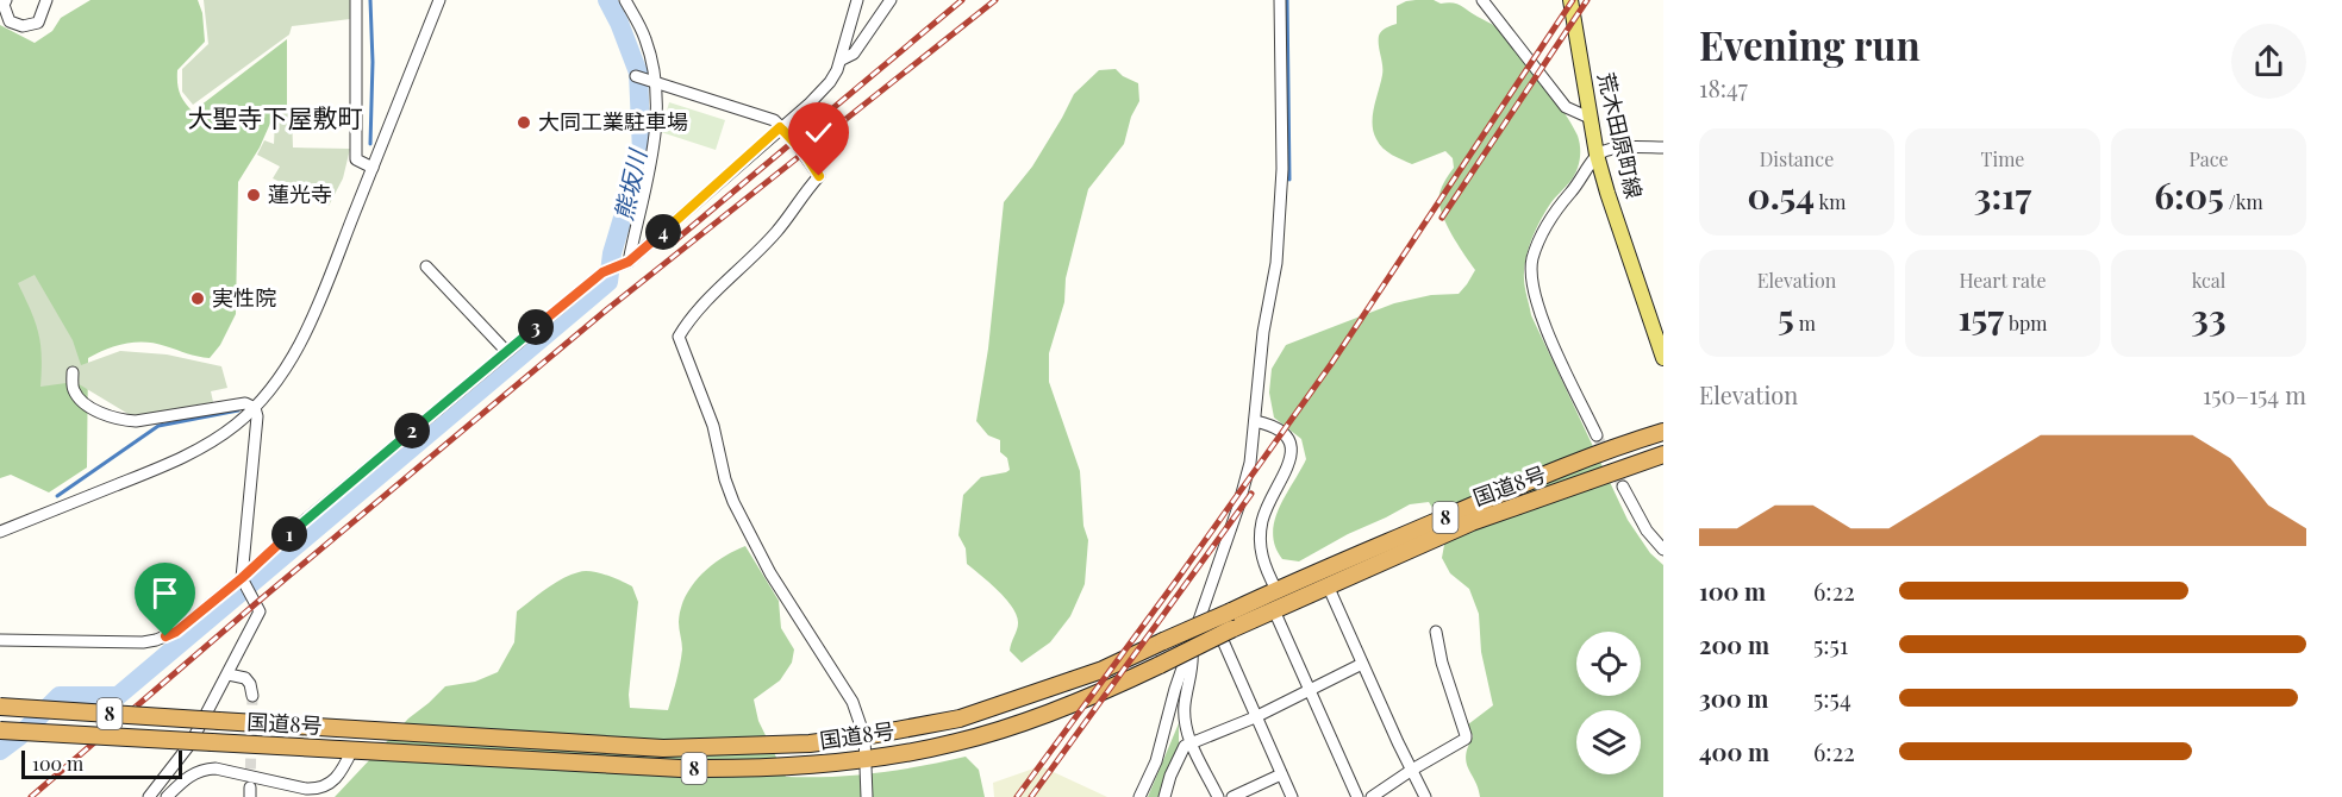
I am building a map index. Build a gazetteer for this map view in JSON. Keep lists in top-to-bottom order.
{
  "streets": {
    "highway": ["国道8号", "8"],
    "main road": ["荒木田原町線"]
  },
  "districts": ["大聖寺下屋敷町"],
  "water": ["熊坂川"],
  "places": ["大同工業駐車場", "蓮光寺", "実性院"],
  "scale_bar": "100 m",
  "page": {
    "heading": ["Evening run", "18:47"],
    "stats": [
      ["Distance", "0.54 km"],
      ["Time", "3:17"],
      ["Pace", "6:05 /km"],
      ["Elevation", "5 m"],
      ["Heart rate", "157 bpm"],
      ["kcal", "33"]
    ],
    "pins": [
      "4",
      "3",
      "2",
      "1"
    ],
    "chart": ["Elevation", "150–154 m"],
    "list": [
      {
        "name": "100 m",
        "note": "6:22"
      },
      {
        "name": "200 m",
        "note": "5:51"
      },
      {
        "name": "300 m",
        "note": "5:54"
      },
      {
        "name": "400 m",
        "note": "6:22"
      }
    ],
    "scale": "100 m"
  }
}
